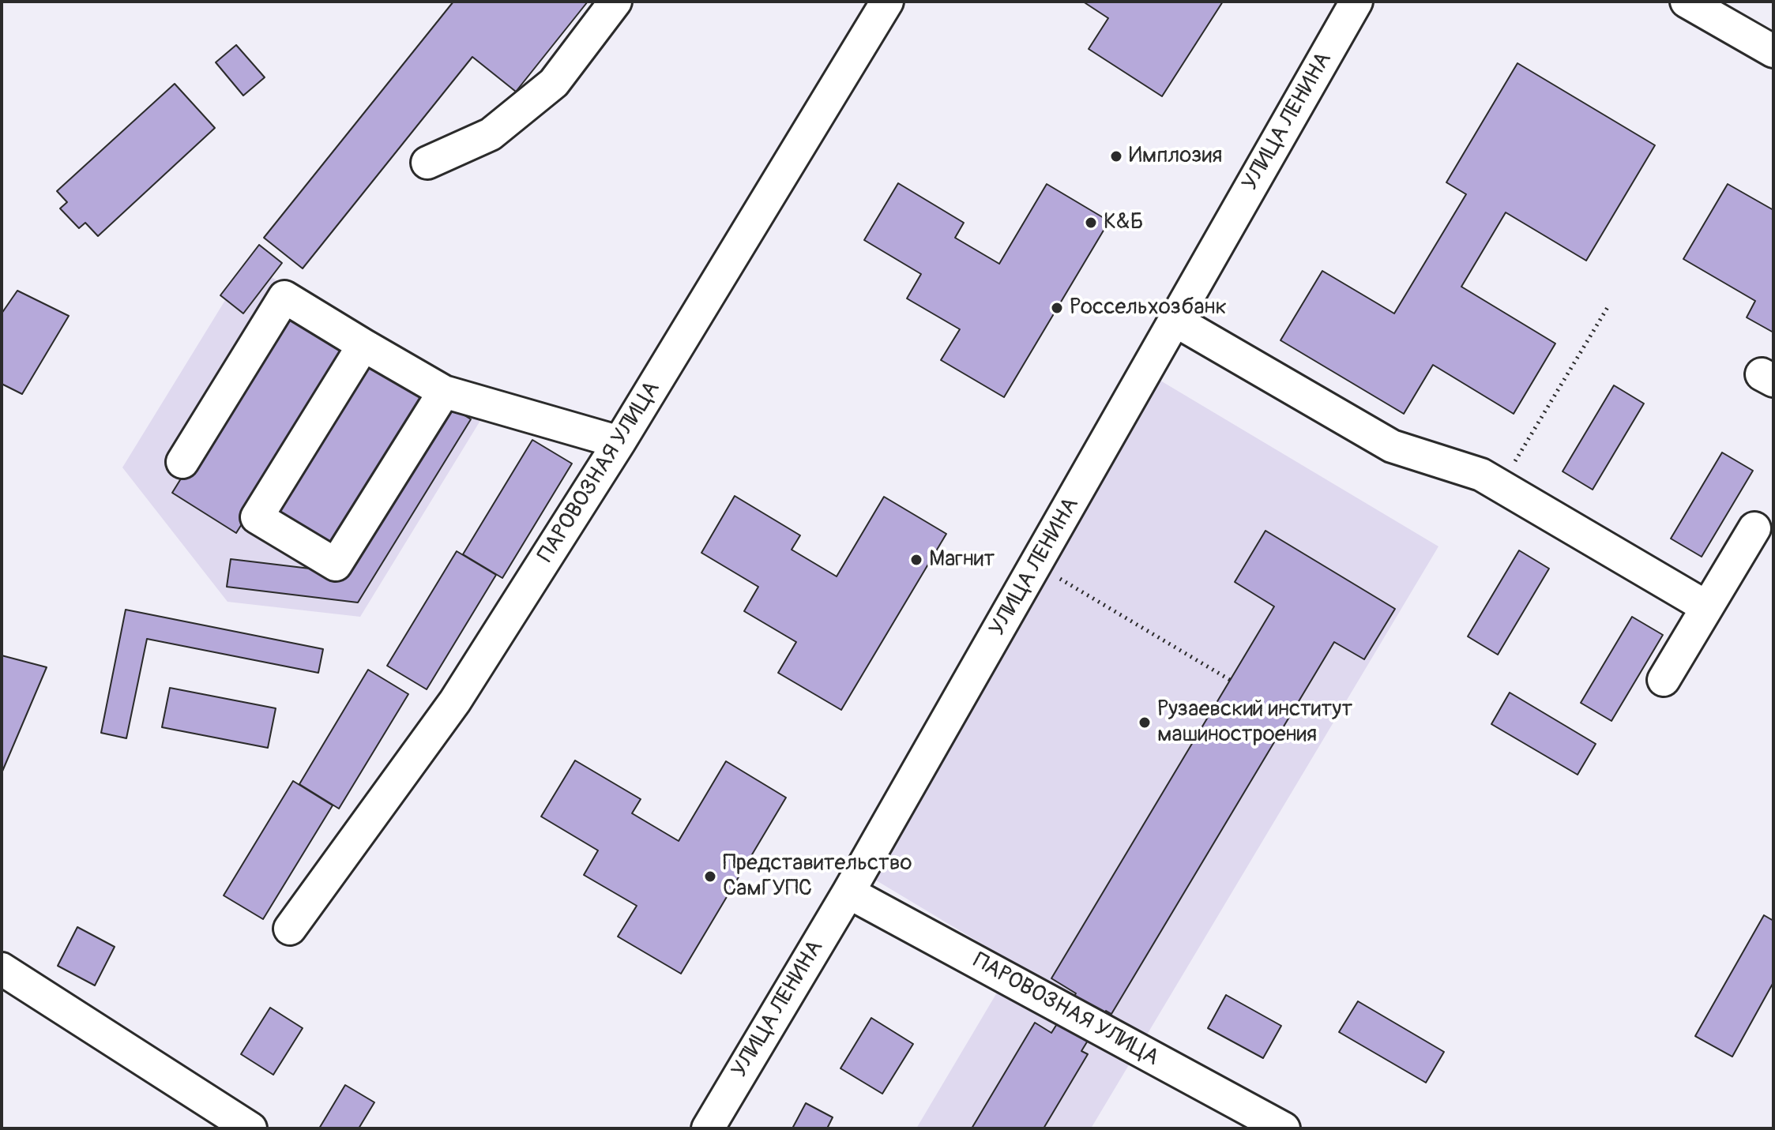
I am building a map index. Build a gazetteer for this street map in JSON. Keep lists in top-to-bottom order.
{
  "streets": {
    "street": ["УЛИЦА ЛЕНИНА", "ПАРОВОЗНАЯ УЛИЦА"]
  },
  "crossings": [
    ["УЛИЦА ЛЕНИНА", "ПАРОВОЗНАЯ УЛИЦА"]
  ],
  "places": [
    "Имплозия",
    "К&Б",
    "Россельхозбанк",
    "Магнит",
    "Рузаевский институт машиностроения",
    "Представительство СамГУПС"
  ]
}
